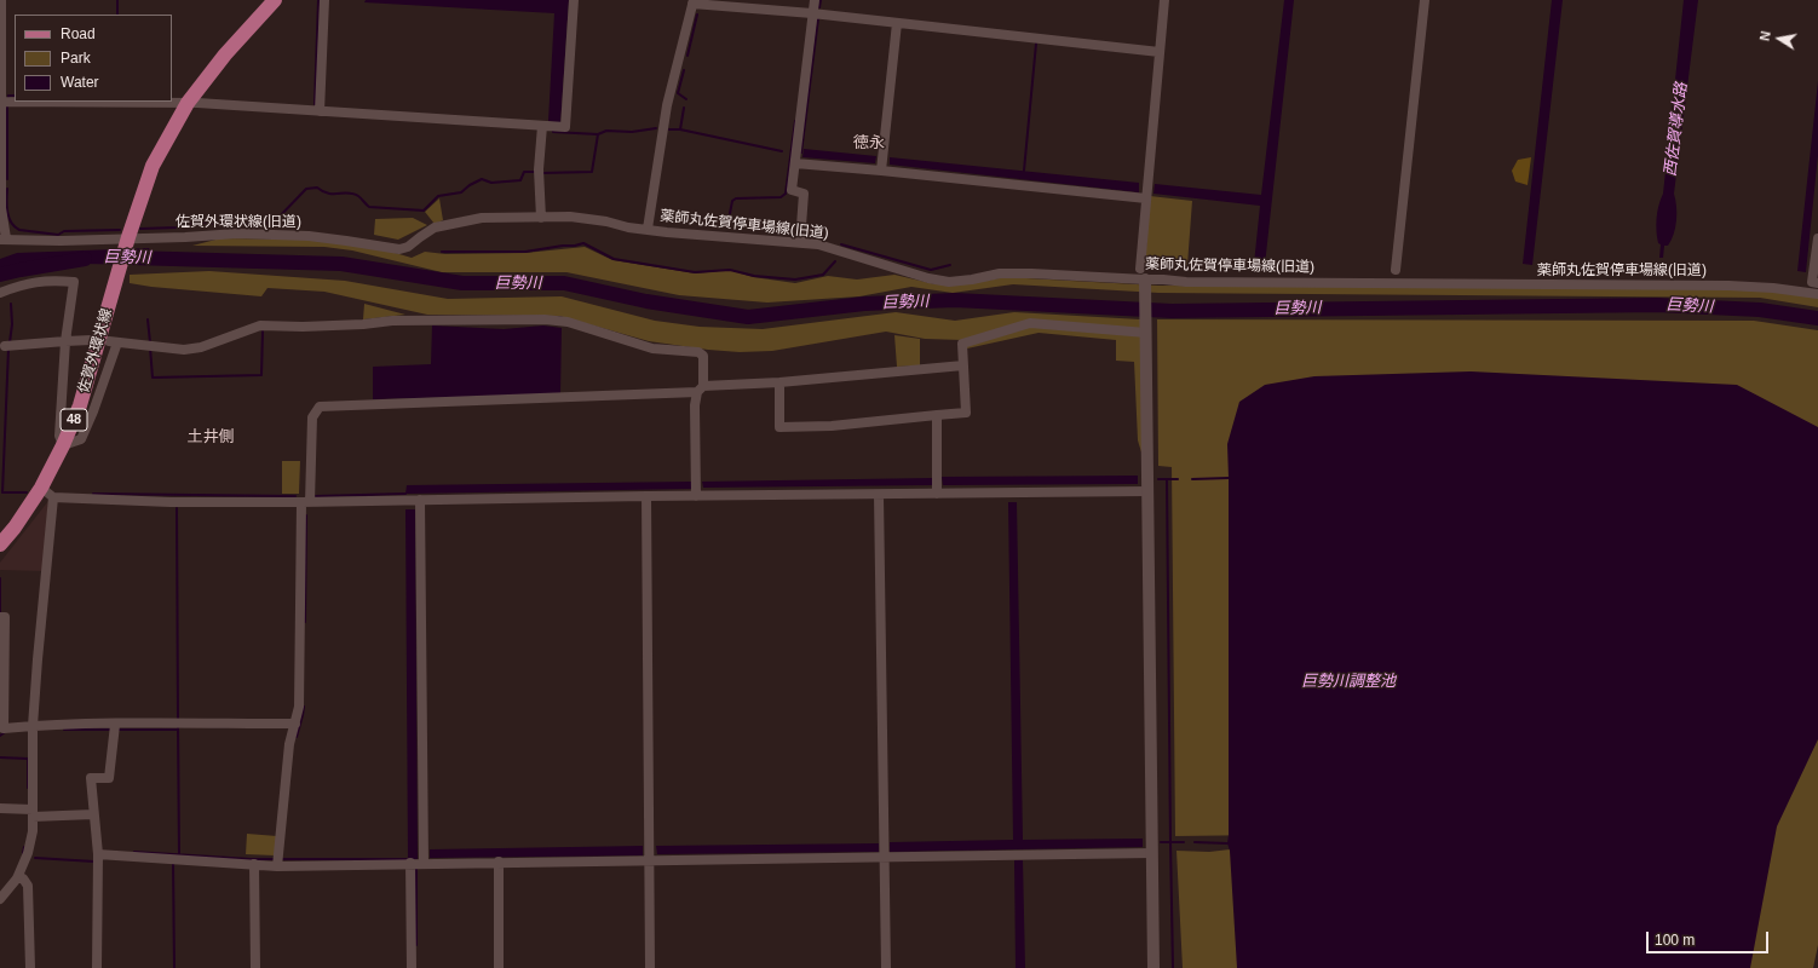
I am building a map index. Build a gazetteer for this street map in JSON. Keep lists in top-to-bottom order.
{
  "streets": {
    "main road": ["佐賀外環状線", "48"],
    "street": ["佐賀外環状線(旧道)", "薬師丸佐賀停車場線(旧道)"]
  },
  "crossings": [
    ["佐賀外環状線(旧道)", "薬師丸佐賀停車場線(旧道)"],
    ["佐賀外環状線(旧道)", "佐賀外環状線"],
    ["佐賀外環状線(旧道)", "48"],
    ["佐賀外環状線", "48"]
  ],
  "districts": ["徳永", "土井側"],
  "water": ["西佐賀導水路", "巨勢川", "巨勢川調整池"],
  "legend": ["Road", "Park", "Water"],
  "scale_bar": "100 m",
  "north": "left"
}
